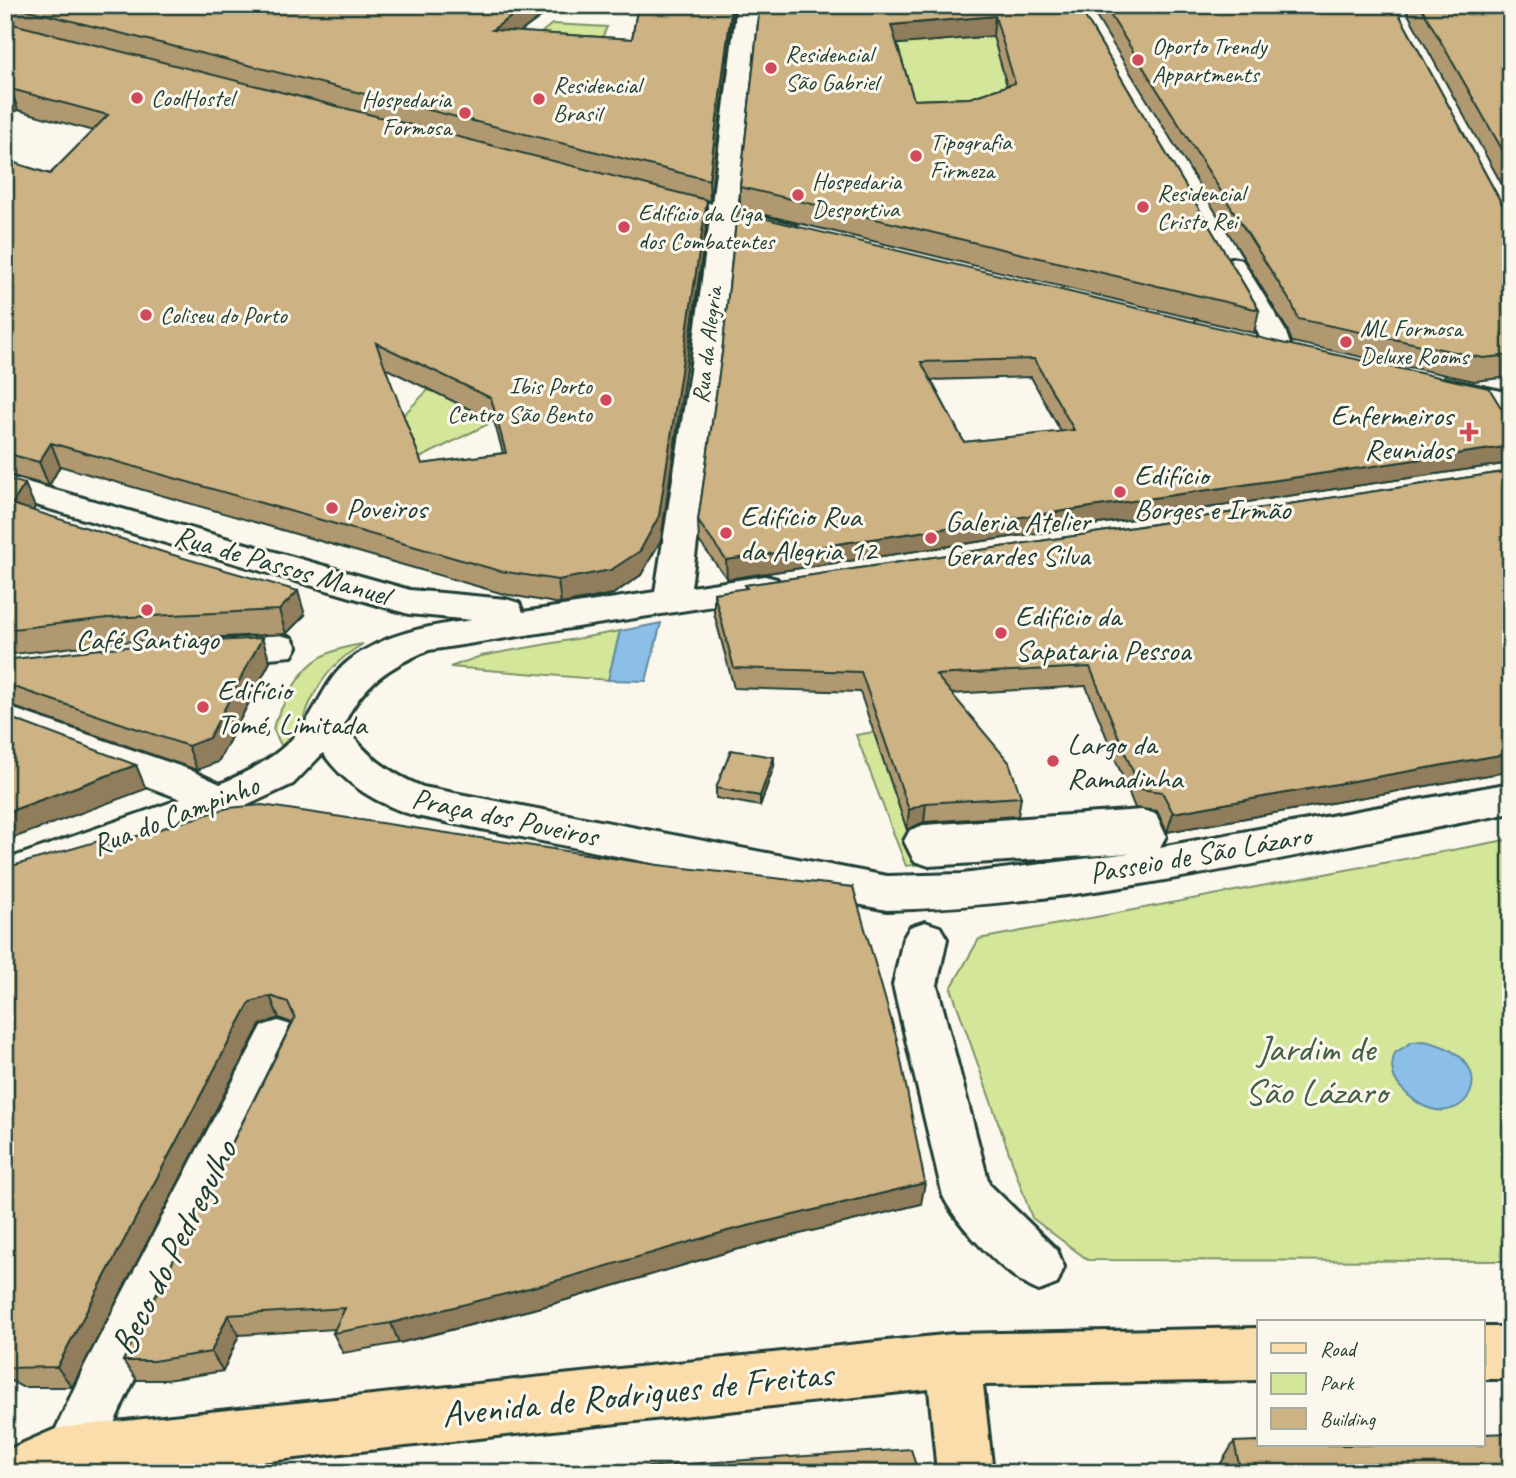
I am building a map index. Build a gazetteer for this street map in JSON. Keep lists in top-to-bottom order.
{
  "streets": {
    "main road": ["Avenida de Rodrigues de Freitas"],
    "street": [
      "Rua da Alegria",
      "Rua de Passos Manuel",
      "Rua do Campinho",
      "Praça dos Poveiros",
      "Passeio de São Lázaro",
      "Beco do Pedregulho"
    ]
  },
  "crossings": [
    ["Rua do Campinho", "Praça dos Poveiros"],
    ["Praça dos Poveiros", "Passeio de São Lázaro"],
    ["Beco do Pedregulho", "Avenida de Rodrigues de Freitas"]
  ],
  "parks": ["Jardim de São Lázaro"],
  "places": {
    "other": [
      "Oporto Trendy Appartments",
      "Residencial São Gabriel",
      "CoolHostel",
      "Residencial Brasil",
      "Hospedaria Formosa",
      "Tipografia Firmeza",
      "Hospedaria Desportiva",
      "Residencial Cristo Rei",
      "Edifício da Liga dos Combatentes",
      "Coliseu do Porto",
      "ML Formosa Deluxe Rooms",
      "Ibis Porto Centro São Bento",
      "Edifício Borges e Irmão",
      "Poveiros",
      "Edifício Rua da Alegria 12",
      "Galeria Atelier Gerardes Silva",
      "Café Santiago",
      "Edifício da Sapataria Pessoa",
      "Edifício Tomé, Limitada",
      "Largo da Ramadinha"
    ],
    "health": ["Enfermeiros Reunidos"]
  },
  "legend": ["Road", "Park", "Building"]
}
